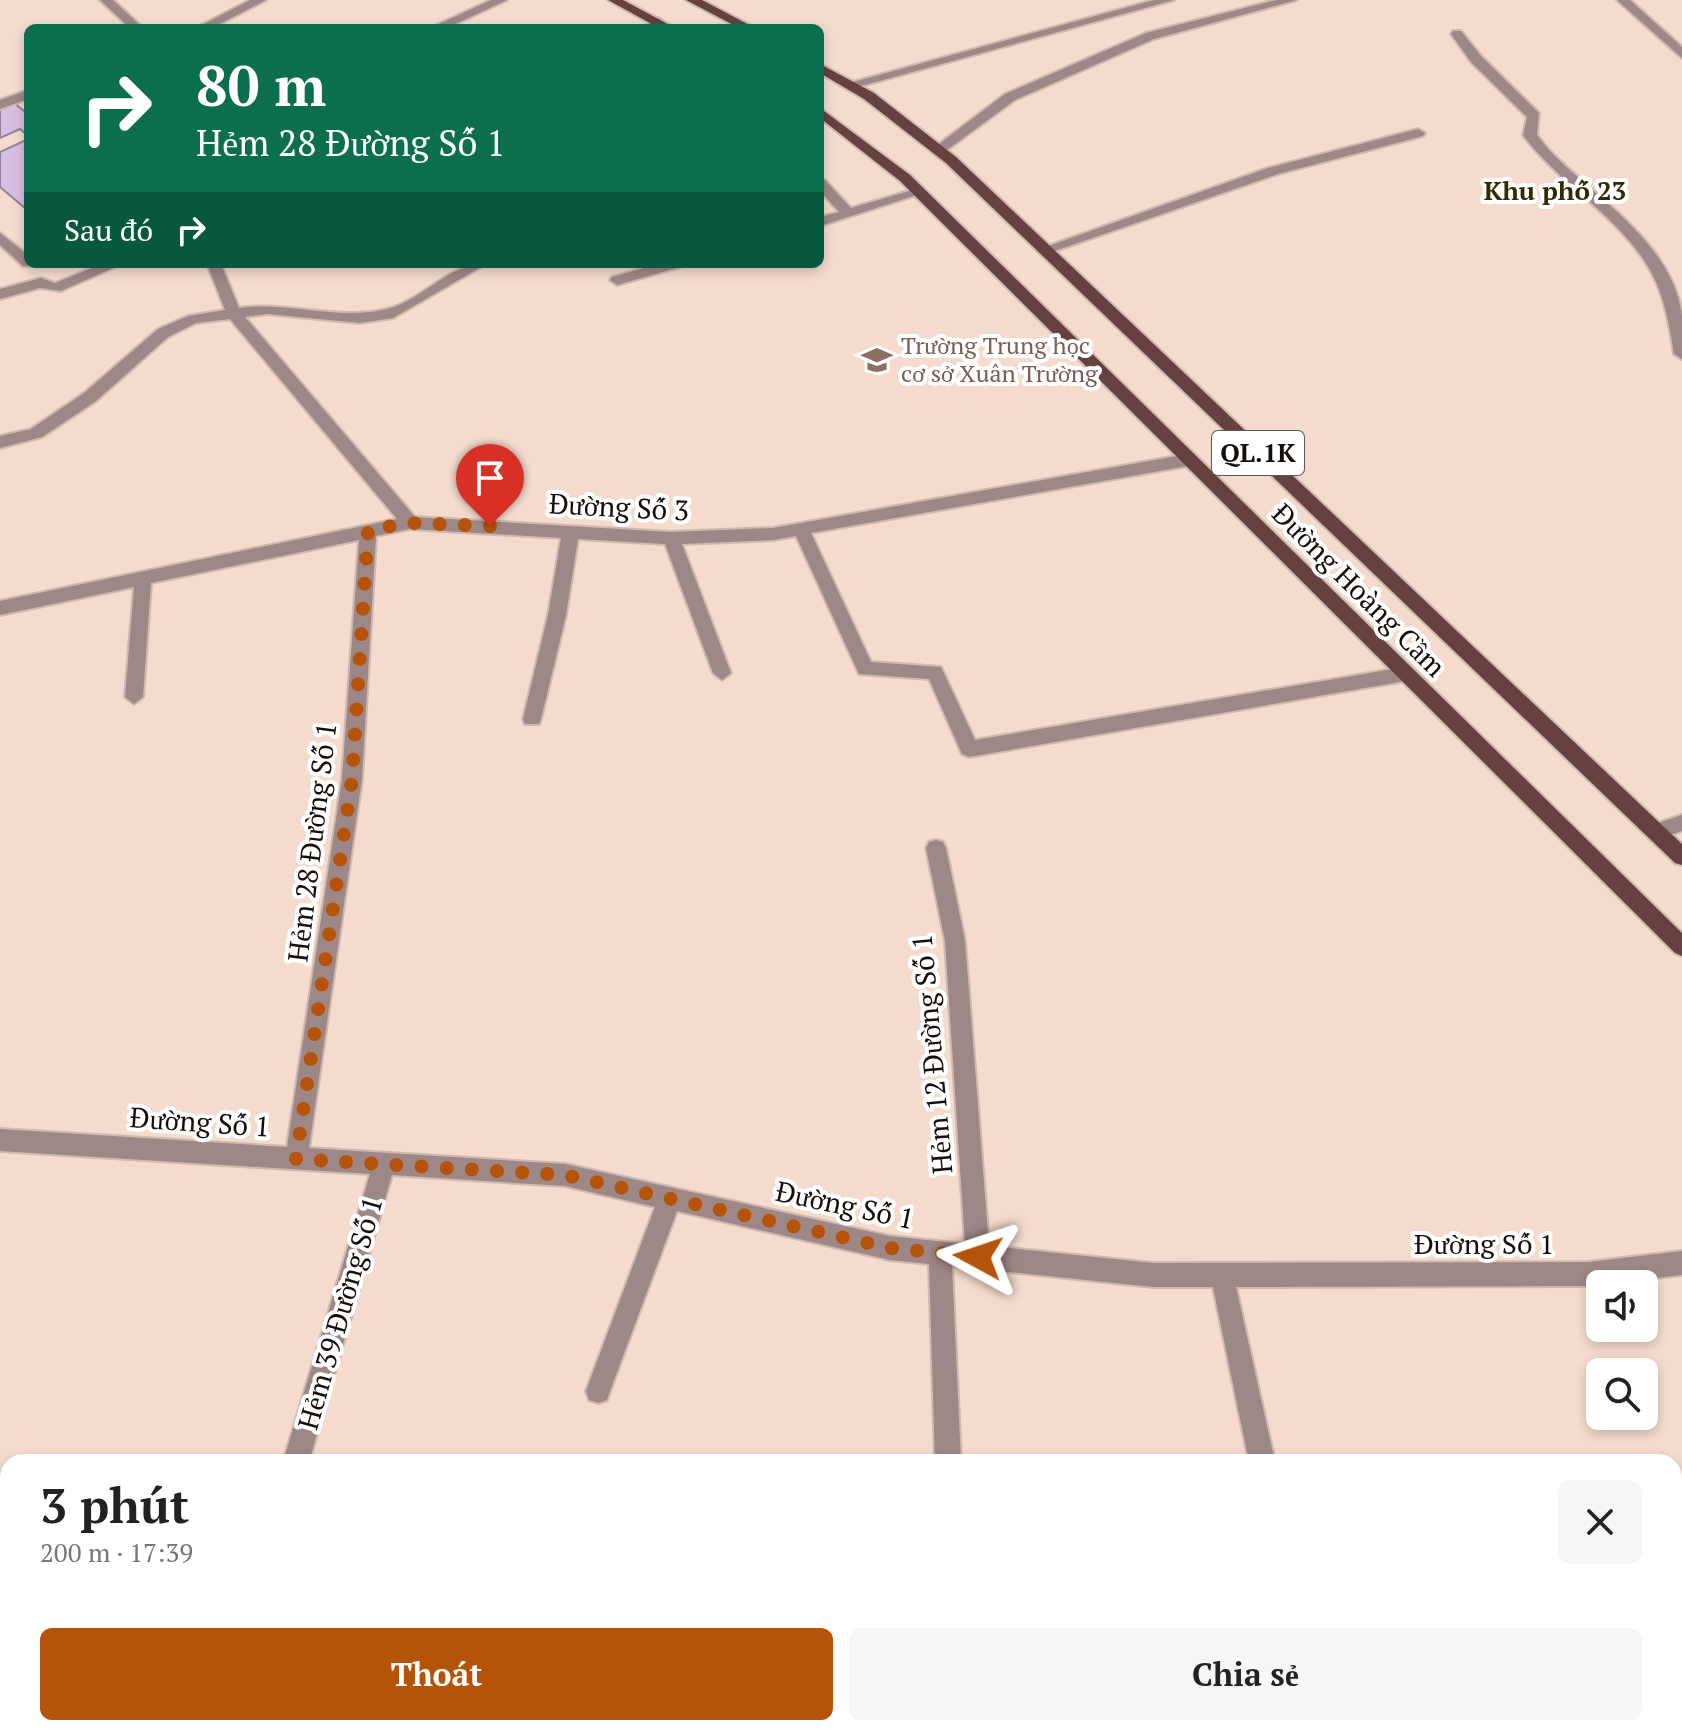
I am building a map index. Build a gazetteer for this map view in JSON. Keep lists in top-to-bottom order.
{
  "streets": {
    "main road": ["QL.1K", "Đường Hoàng Cầm"],
    "street": [
      "Đường Số 3",
      "Hẻm 28 Đường Số 1",
      "Hẻm 12 Đường Số 1",
      "Đường Số 1",
      "Hẻm 39 Đường Số 1"
    ]
  },
  "crossings": [
    ["Đường Số 3", "Đường Hoàng Cầm"],
    ["Đường Số 3", "Hẻm 28 Đường Số 1"],
    ["Hẻm 28 Đường Số 1", "Đường Số 1"],
    ["Hẻm 12 Đường Số 1", "Đường Số 1"],
    ["Đường Số 1", "Hẻm 39 Đường Số 1"]
  ],
  "districts": ["Khu phố 23"],
  "places": {
    "school or university": ["Trường Trung học cơ sở Xuân Trường"]
  },
  "page": {
    "turn": ["80 m", "Hẻm 28 Đường Số 1"],
    "then": "Sau đó",
    "heading": ["3 phút", "200 m · 17:39"],
    "buttons": ["Thoát", "Chia sẻ"]
  }
}
